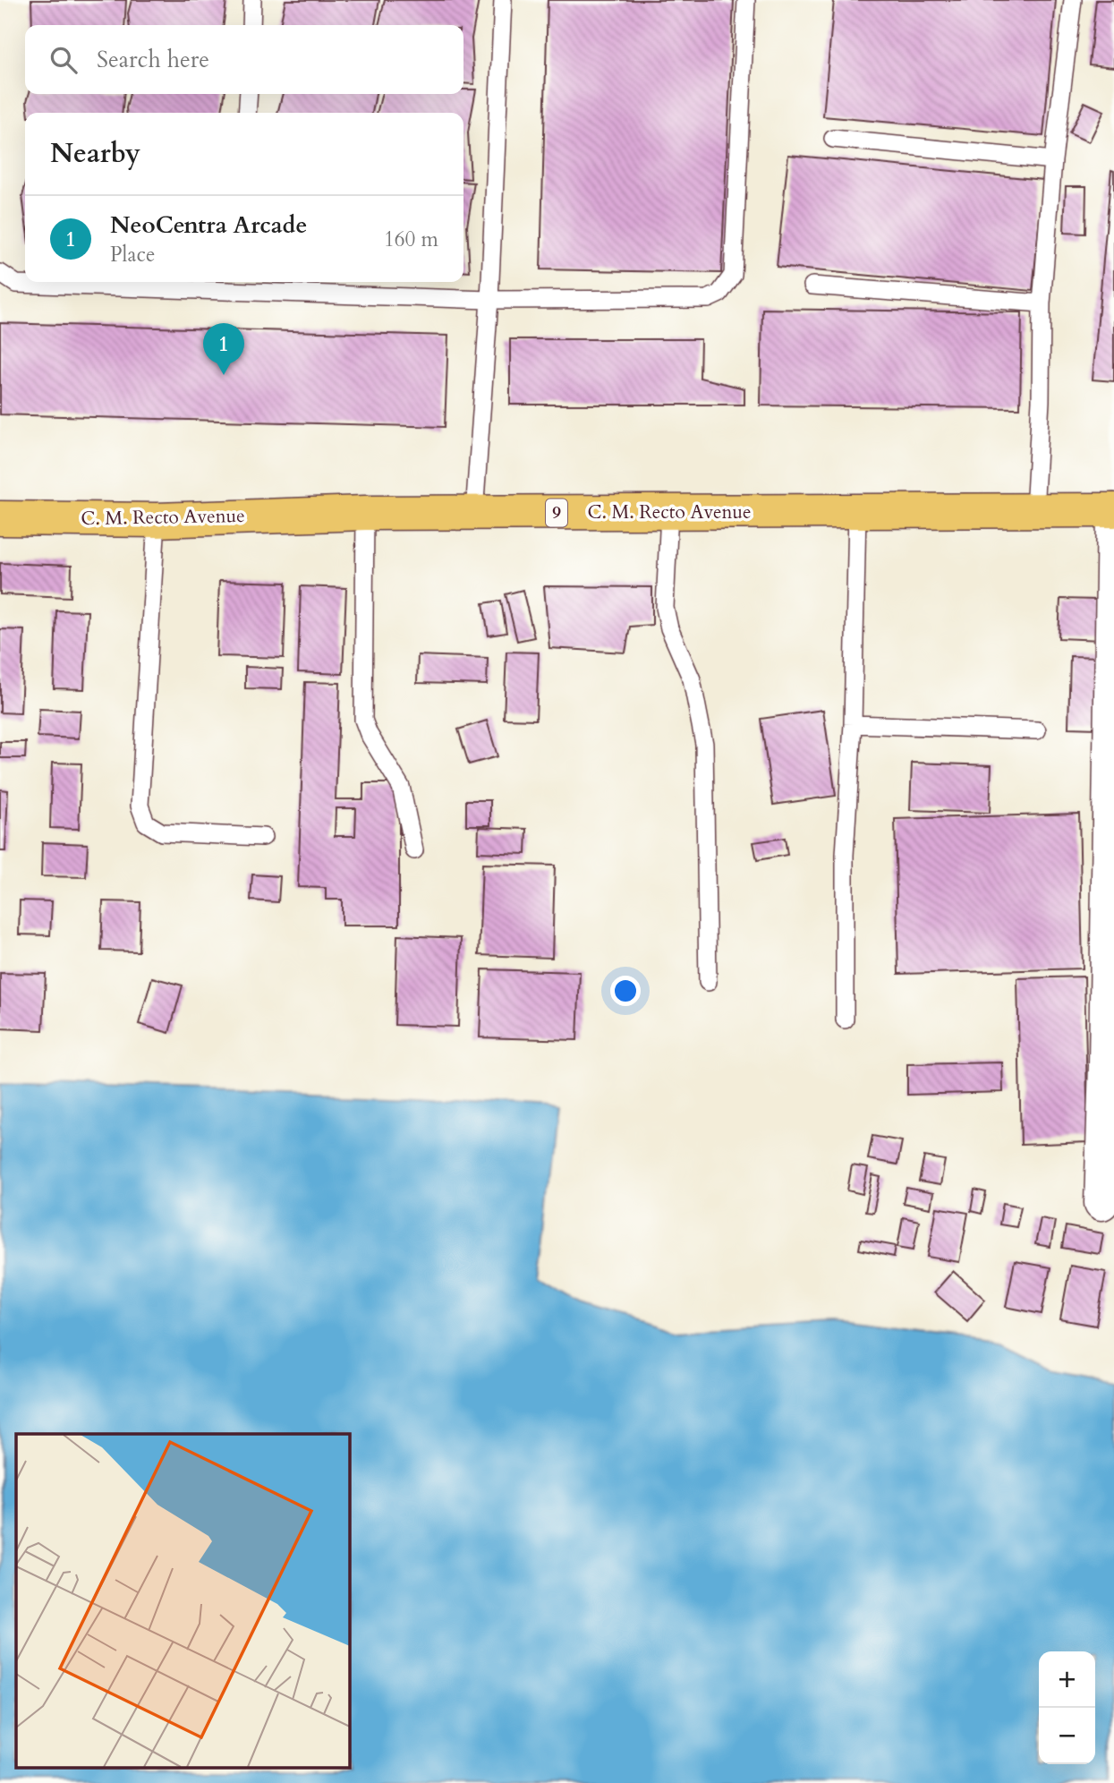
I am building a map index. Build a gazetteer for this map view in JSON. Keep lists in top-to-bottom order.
{
  "streets": {
    "highway": ["C. M. Recto Avenue", "9"]
  },
  "page": {
    "search": "Search here",
    "heading": "Nearby",
    "list": [
      {
        "mark": "1",
        "name": "NeoCentra Arcade",
        "note": "Place",
        "value": "160 m"
      }
    ],
    "pins": "1",
    "map_buttons": ["+", "−"]
  }
}
